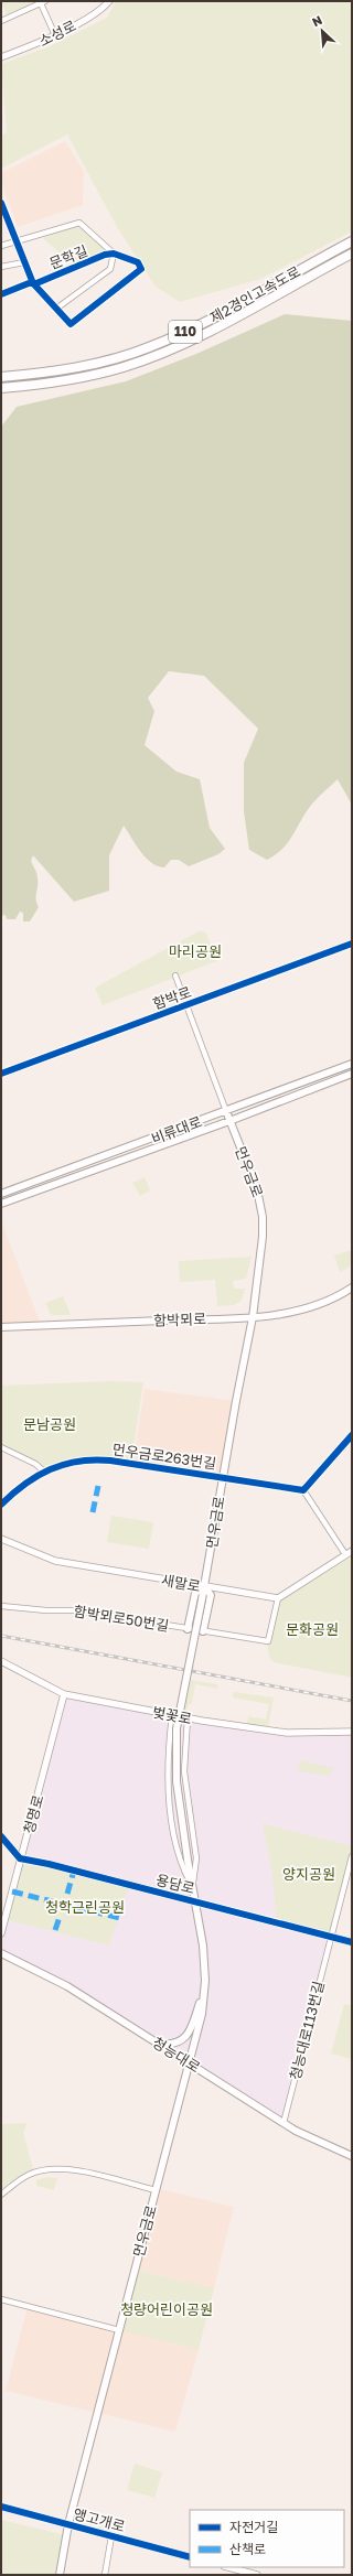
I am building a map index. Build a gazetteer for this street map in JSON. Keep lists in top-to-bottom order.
{
  "streets": {
    "highway": ["제2경인고속도로", "110"],
    "main road": [
      "비류대로",
      "먼우금로",
      "함박뫼로",
      "청능대로"
    ],
    "street": [
      "소성로",
      "문학길",
      "함박로",
      "먼우금로263번길",
      "새말로",
      "함박뫼로50번길",
      "벚꽃로",
      "청명로",
      "용담로",
      "청능대로113번길",
      "앵고개로"
    ]
  },
  "crossings": [
    ["비류대로", "먼우금로"],
    ["먼우금로", "함박뫼로"],
    ["먼우금로", "먼우금로263번길"],
    ["먼우금로", "새말로"],
    ["먼우금로", "벚꽃로"],
    ["먼우금로", "용담로"],
    ["먼우금로", "청능대로"],
    ["먼우금로", "앵고개로"],
    ["새말로", "함박뫼로50번길"],
    ["벚꽃로", "청명로"],
    ["청명로", "용담로"],
    ["용담로", "청능대로113번길"],
    ["청능대로113번길", "청능대로"]
  ],
  "parks": [
    "마리공원",
    "문남공원",
    "문화공원",
    "양지공원",
    "청학근린공원",
    "청량어린이공원"
  ],
  "legend": ["자전거길", "산책로"],
  "north": "top left"
}
